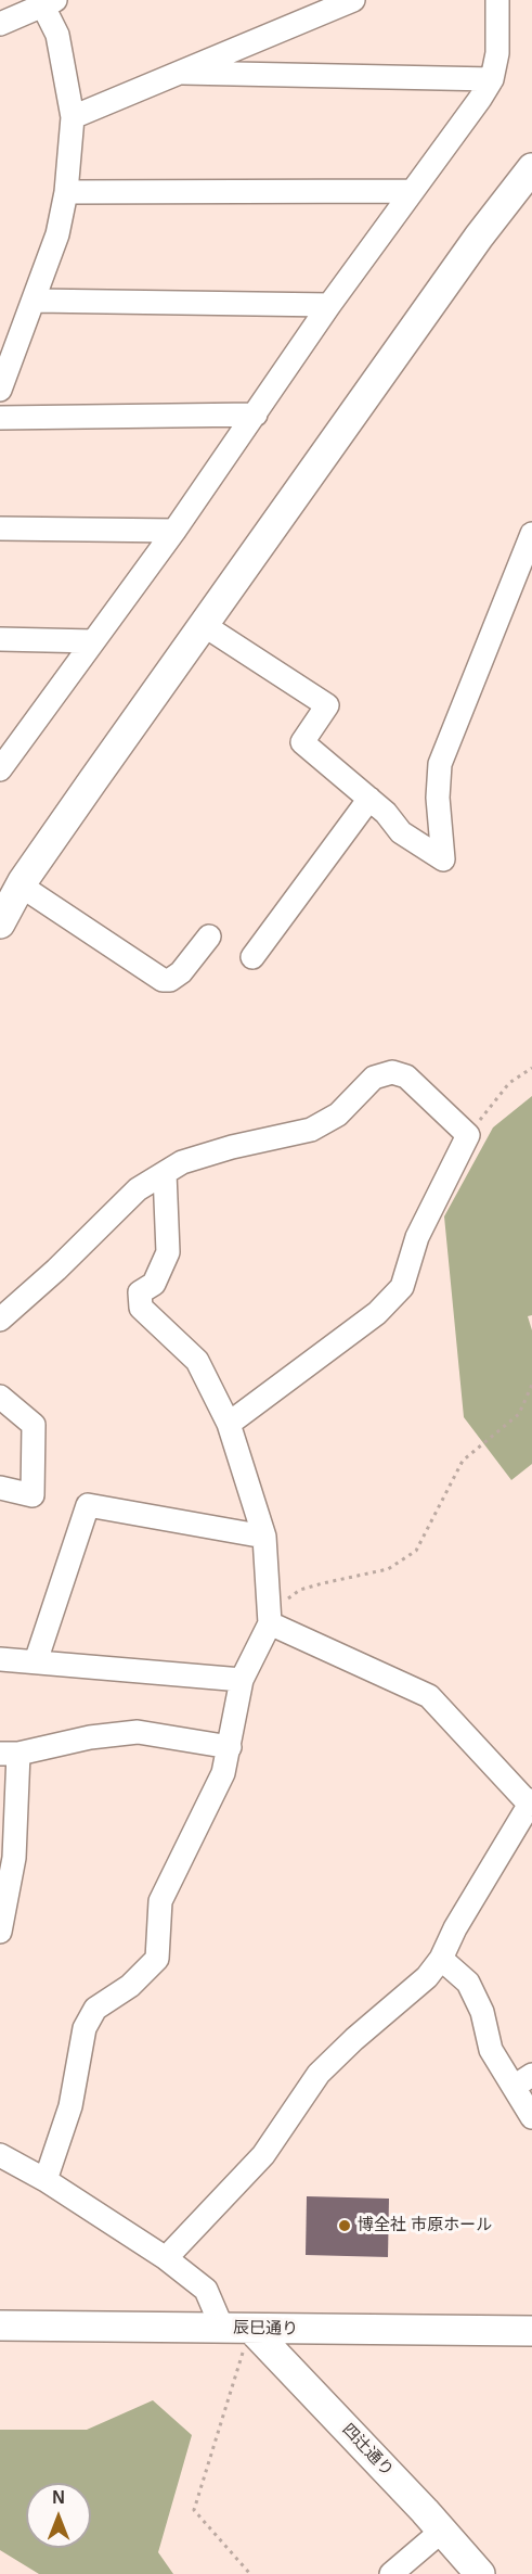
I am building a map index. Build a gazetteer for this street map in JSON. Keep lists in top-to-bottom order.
{
  "streets": {
    "street": ["辰巳通り", "四辻通り"]
  },
  "crossings": [
    ["辰巳通り", "四辻通り"]
  ],
  "places": ["博全社 市原ホール"],
  "north": "top"
}
